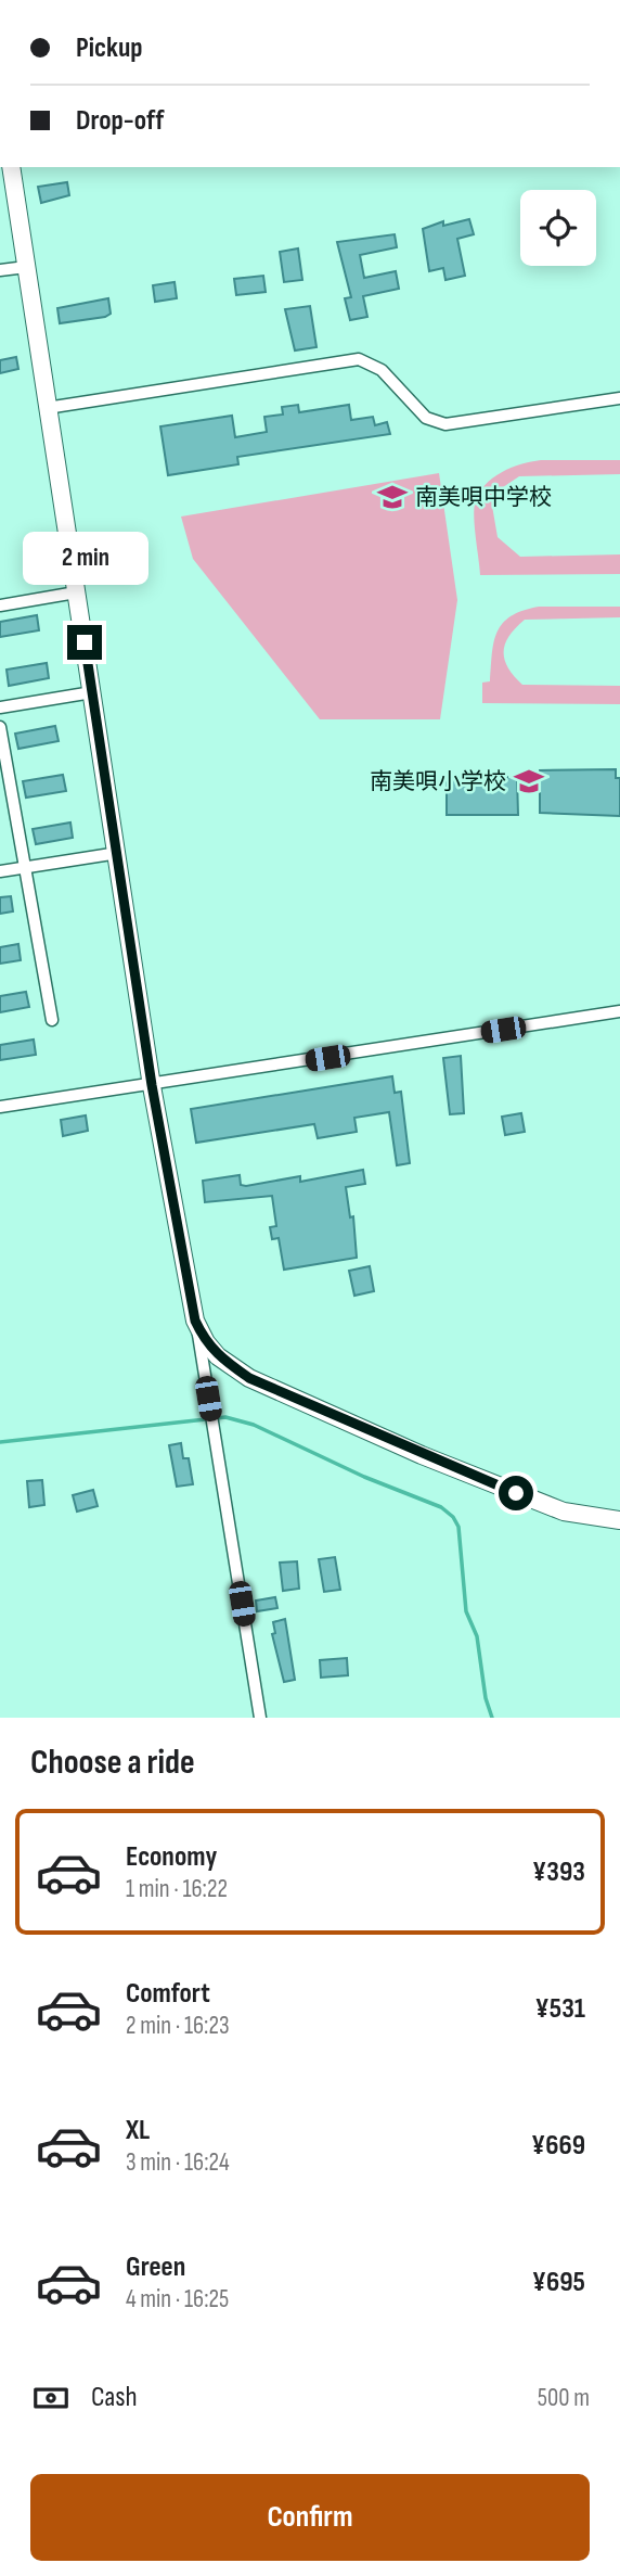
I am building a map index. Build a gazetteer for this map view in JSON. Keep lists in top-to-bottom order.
{
  "places": {
    "school or university": ["南美唄中学校", "南美唄小学校"]
  },
  "page": {
    "banner": ["Pickup", "Drop-off"],
    "bubble": "2 min",
    "heading": "Choose a ride",
    "list": [
      {
        "name": "Economy",
        "note": "1 min · 16:22",
        "value": "¥393"
      },
      {
        "name": "Comfort",
        "note": "2 min · 16:23",
        "value": "¥531"
      },
      {
        "name": "XL",
        "note": "3 min · 16:24",
        "value": "¥669"
      },
      {
        "name": "Green",
        "note": "4 min · 16:25",
        "value": "¥695"
      }
    ],
    "pay": ["Cash", "500 m"],
    "buttons": "Confirm"
  }
}
